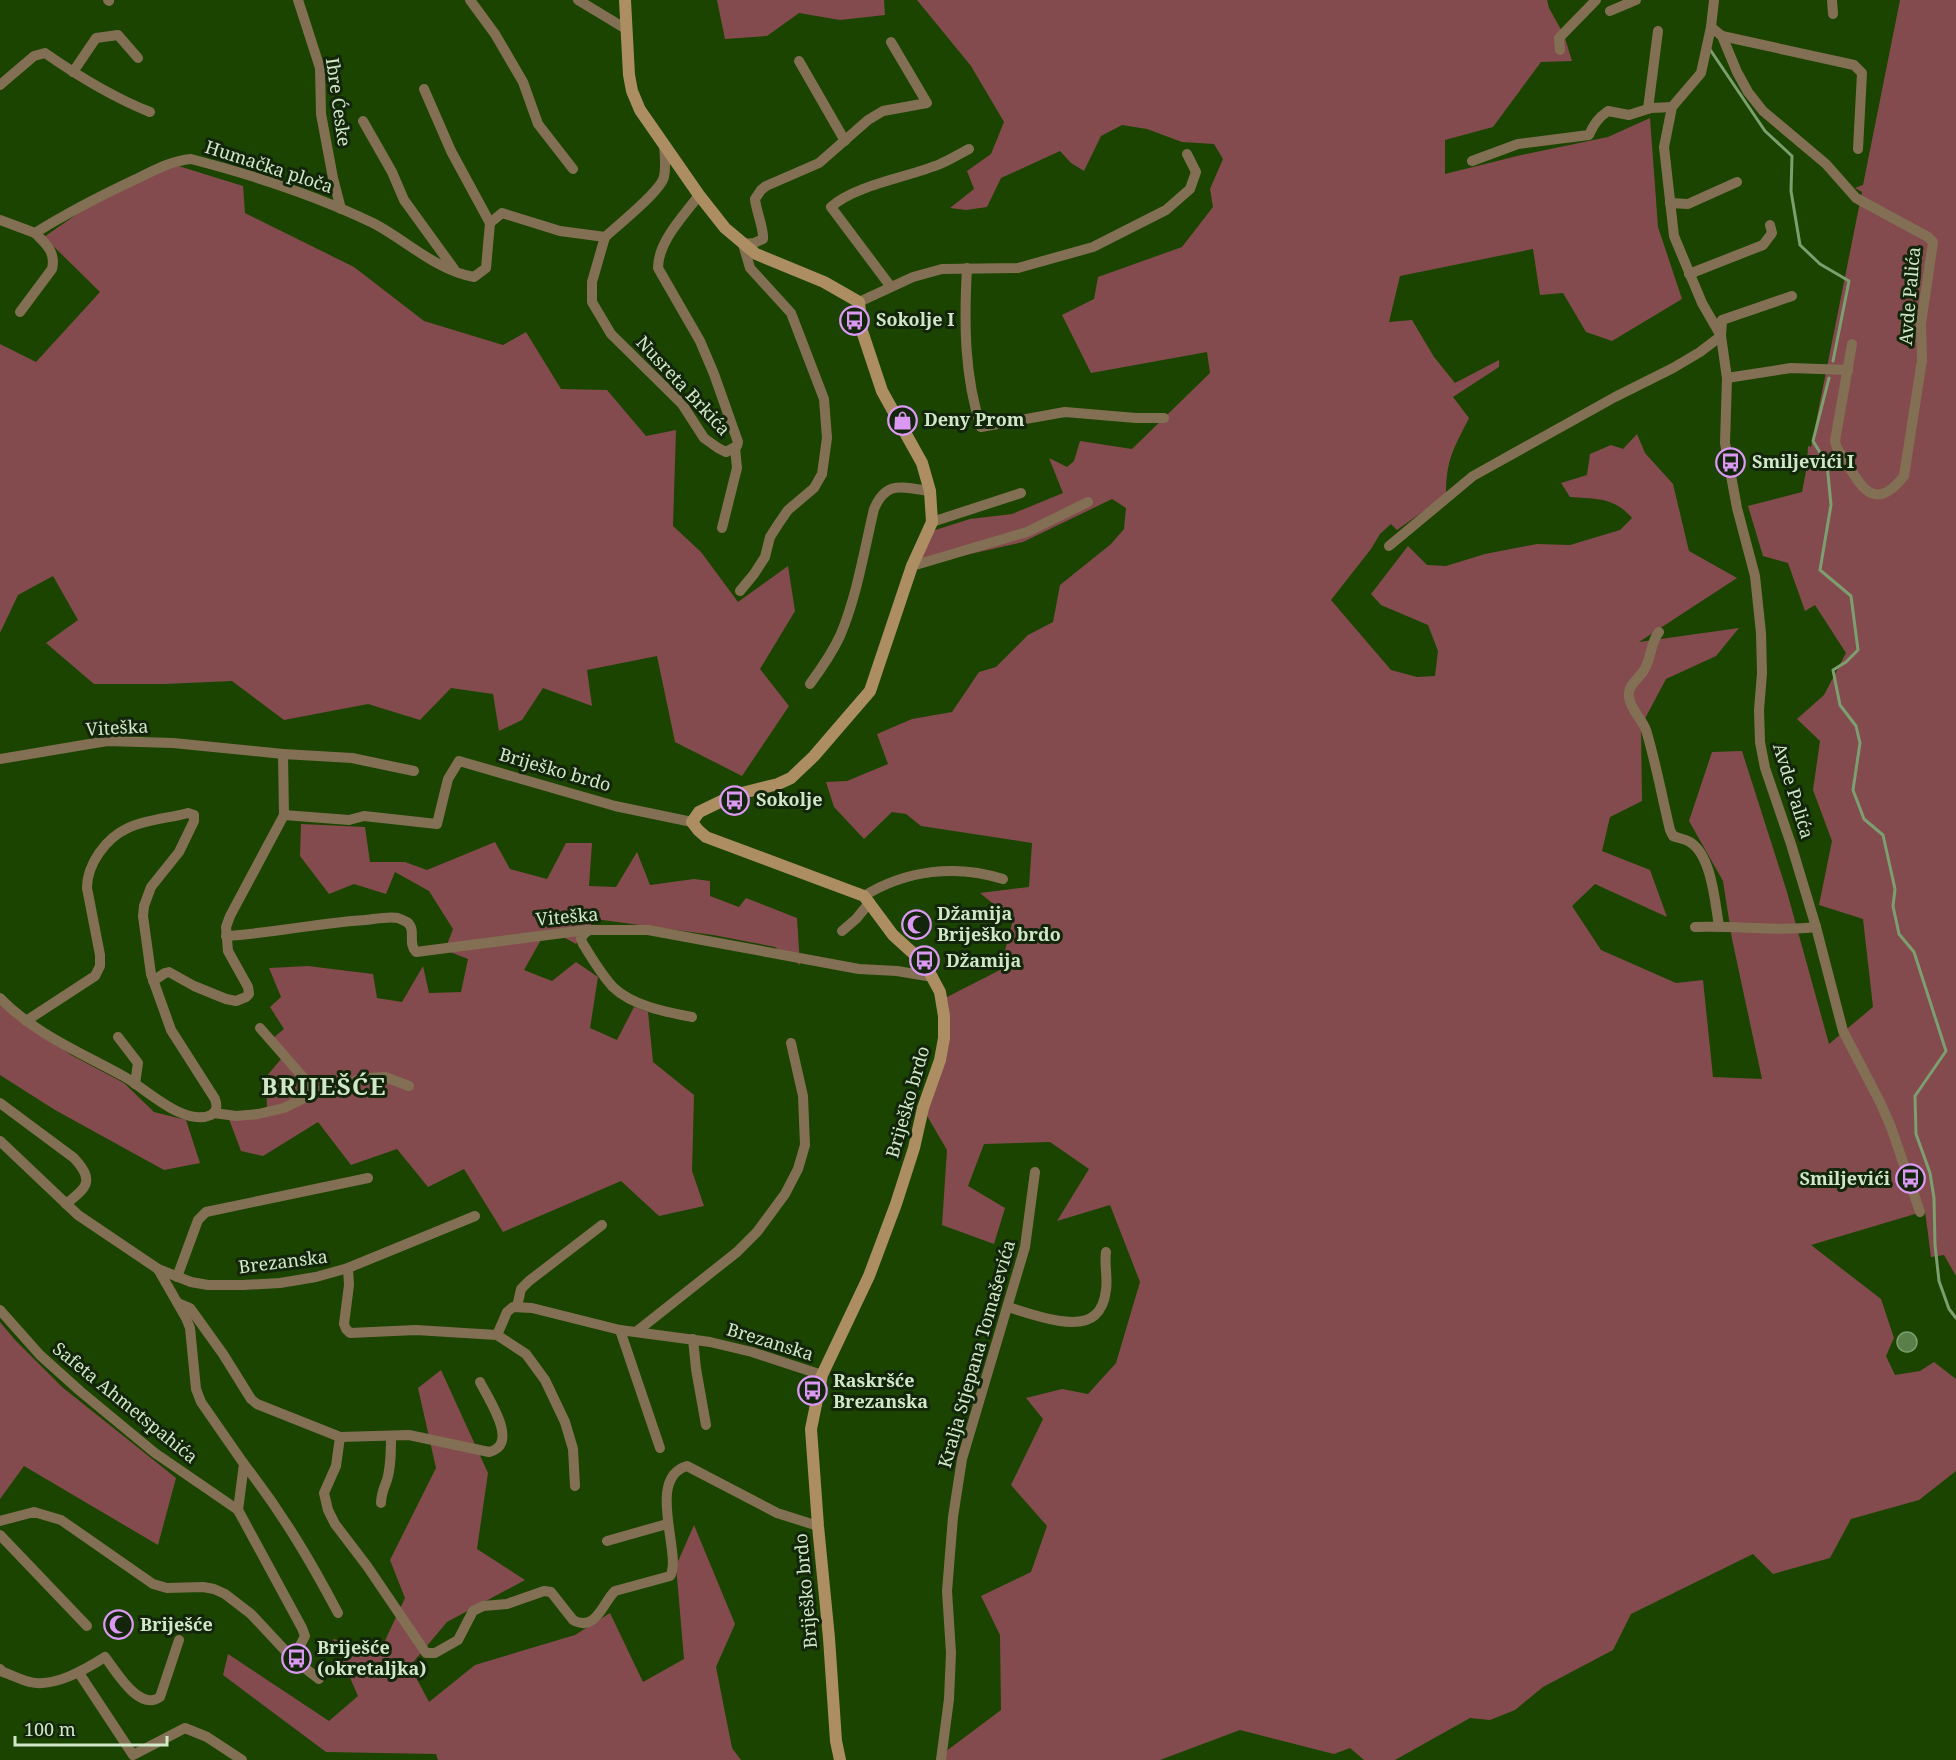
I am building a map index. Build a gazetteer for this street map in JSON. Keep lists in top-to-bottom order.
{
  "streets": {
    "street": [
      "Ibre Ćeske",
      "Humačka ploča",
      "Avde Palića",
      "Nusreta Brkića",
      "Viteška",
      "Briješko brdo",
      "Brezanska",
      "Kralja Stjepana Tomaševića",
      "Safeta Ahmetspahića"
    ]
  },
  "crossings": [
    ["Ibre Ćeske", "Humačka ploča"],
    ["Viteška", "Briješko brdo"],
    ["Briješko brdo", "Brezanska"]
  ],
  "districts": ["BRIJEŠĆE"],
  "places": {
    "bus stop": [
      "Sokolje I",
      "Smiljevići I",
      "Sokolje",
      "Džamija",
      "Smiljevići",
      "Raskršće Brezanska",
      "Briješće (okretaljka)"
    ],
    "shop": ["Deny Prom"],
    "mosque": ["Džamija Briješko brdo", "Briješće"]
  },
  "scale_bar": "100 m"
}
